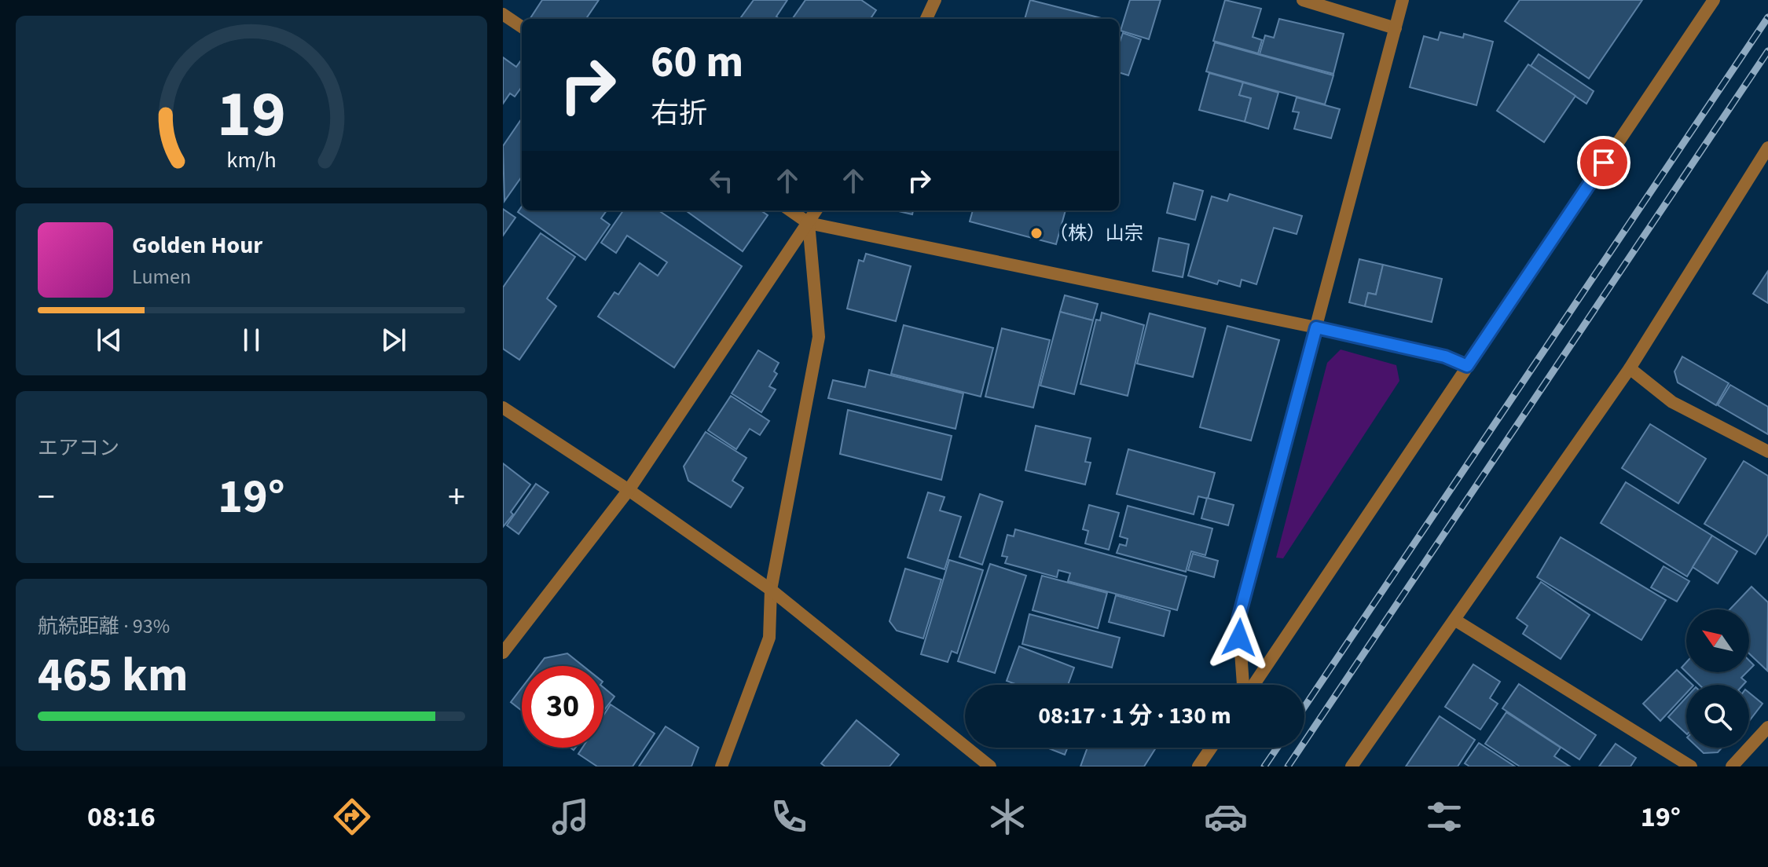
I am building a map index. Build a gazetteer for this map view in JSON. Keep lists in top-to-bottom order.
{
  "places": ["（株）山宗"],
  "north": "top left",
  "page": {
    "turn": ["60 m", "右折"],
    "song": ["Golden Hour", "Lumen"],
    "tile": [
      "エアコン",
      ["航続距離 · 93%", "465 km"]
    ],
    "heat": ["−", "19°", "+"],
    "limit": "30",
    "trip": "08:17 · 1 分 · 130 m",
    "tabs": ["08:16", "19°"],
    "gauge": ["19", "km/h"]
  }
}
